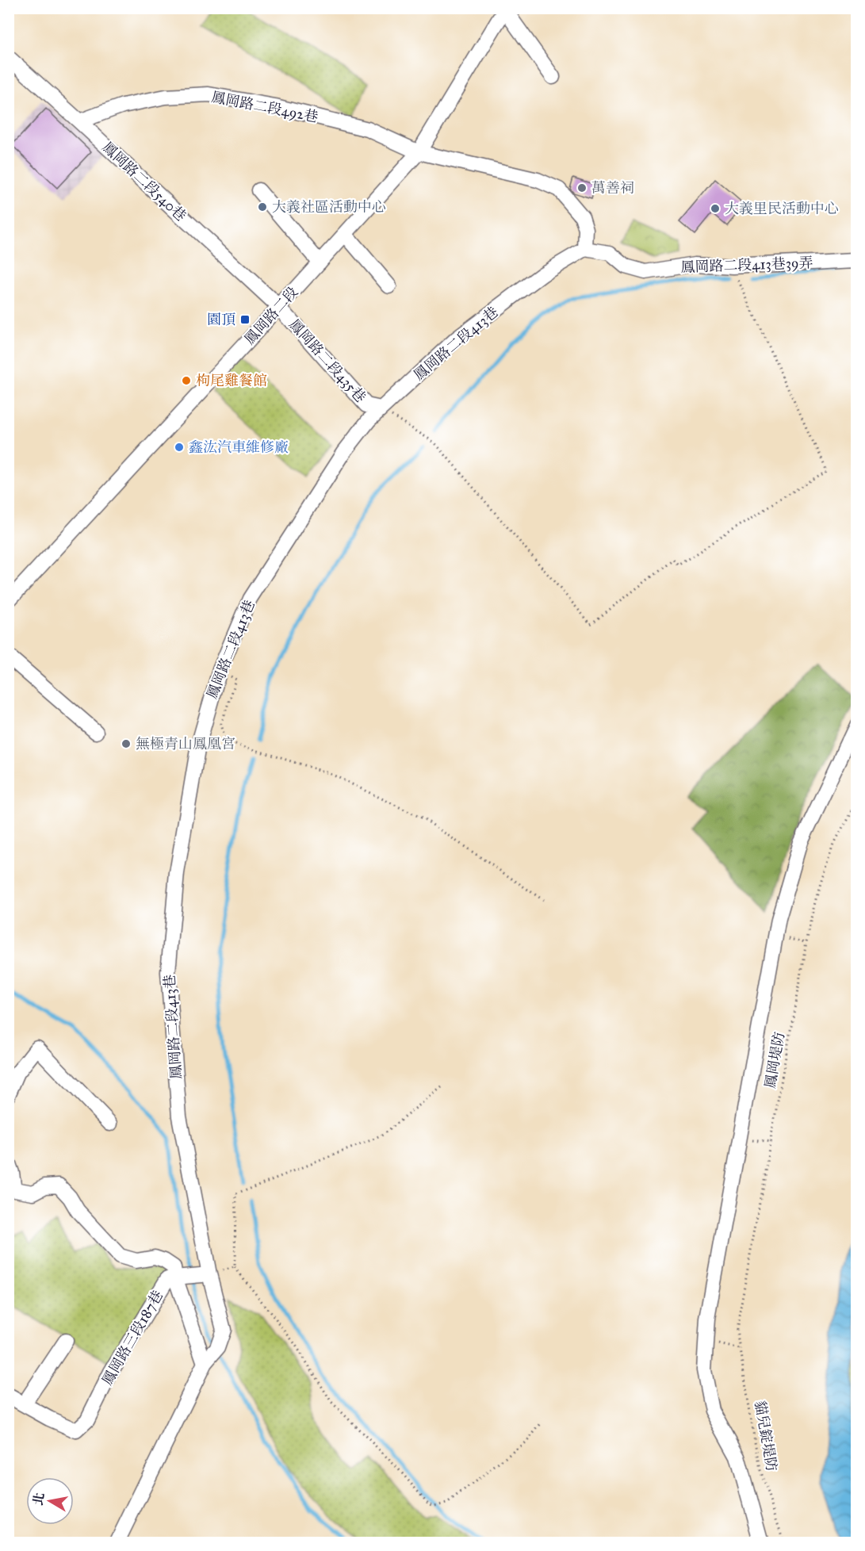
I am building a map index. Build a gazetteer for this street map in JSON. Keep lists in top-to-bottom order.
{
  "streets": {
    "street": [
      "鳳岡路二段492巷",
      "鳳岡路二段540巷",
      "鳳岡路二段413巷39弄",
      "鳳岡路二段",
      "鳳岡路二段413巷",
      "鳳岡路二段435巷",
      "鳳岡路三段187巷"
    ],
    "path": ["鳳岡堤防", "貓兒錠堤防"]
  },
  "crossings": [
    ["鳳岡路二段492巷", "鳳岡路二段540巷"],
    ["鳳岡路二段492巷", "鳳岡路二段"],
    ["鳳岡路二段540巷", "鳳岡路二段"],
    ["鳳岡路二段540巷", "鳳岡路二段435巷"],
    ["鳳岡路二段413巷39弄", "鳳岡路二段413巷"],
    ["鳳岡路二段", "鳳岡路二段435巷"],
    ["鳳岡路二段413巷", "鳳岡路二段435巷"],
    ["鳳岡路二段413巷", "鳳岡路三段187巷"],
    ["鳳岡堤防", "貓兒錠堤防"]
  ],
  "places": {
    "other": [
      "萬善祠",
      "大義社區活動中心",
      "大義里民活動中心",
      "枸尾雞餐館",
      "鑫汯汽車維修廠",
      "無極青山鳳凰宮"
    ],
    "transit": ["園頂"]
  },
  "north": "left"
}
